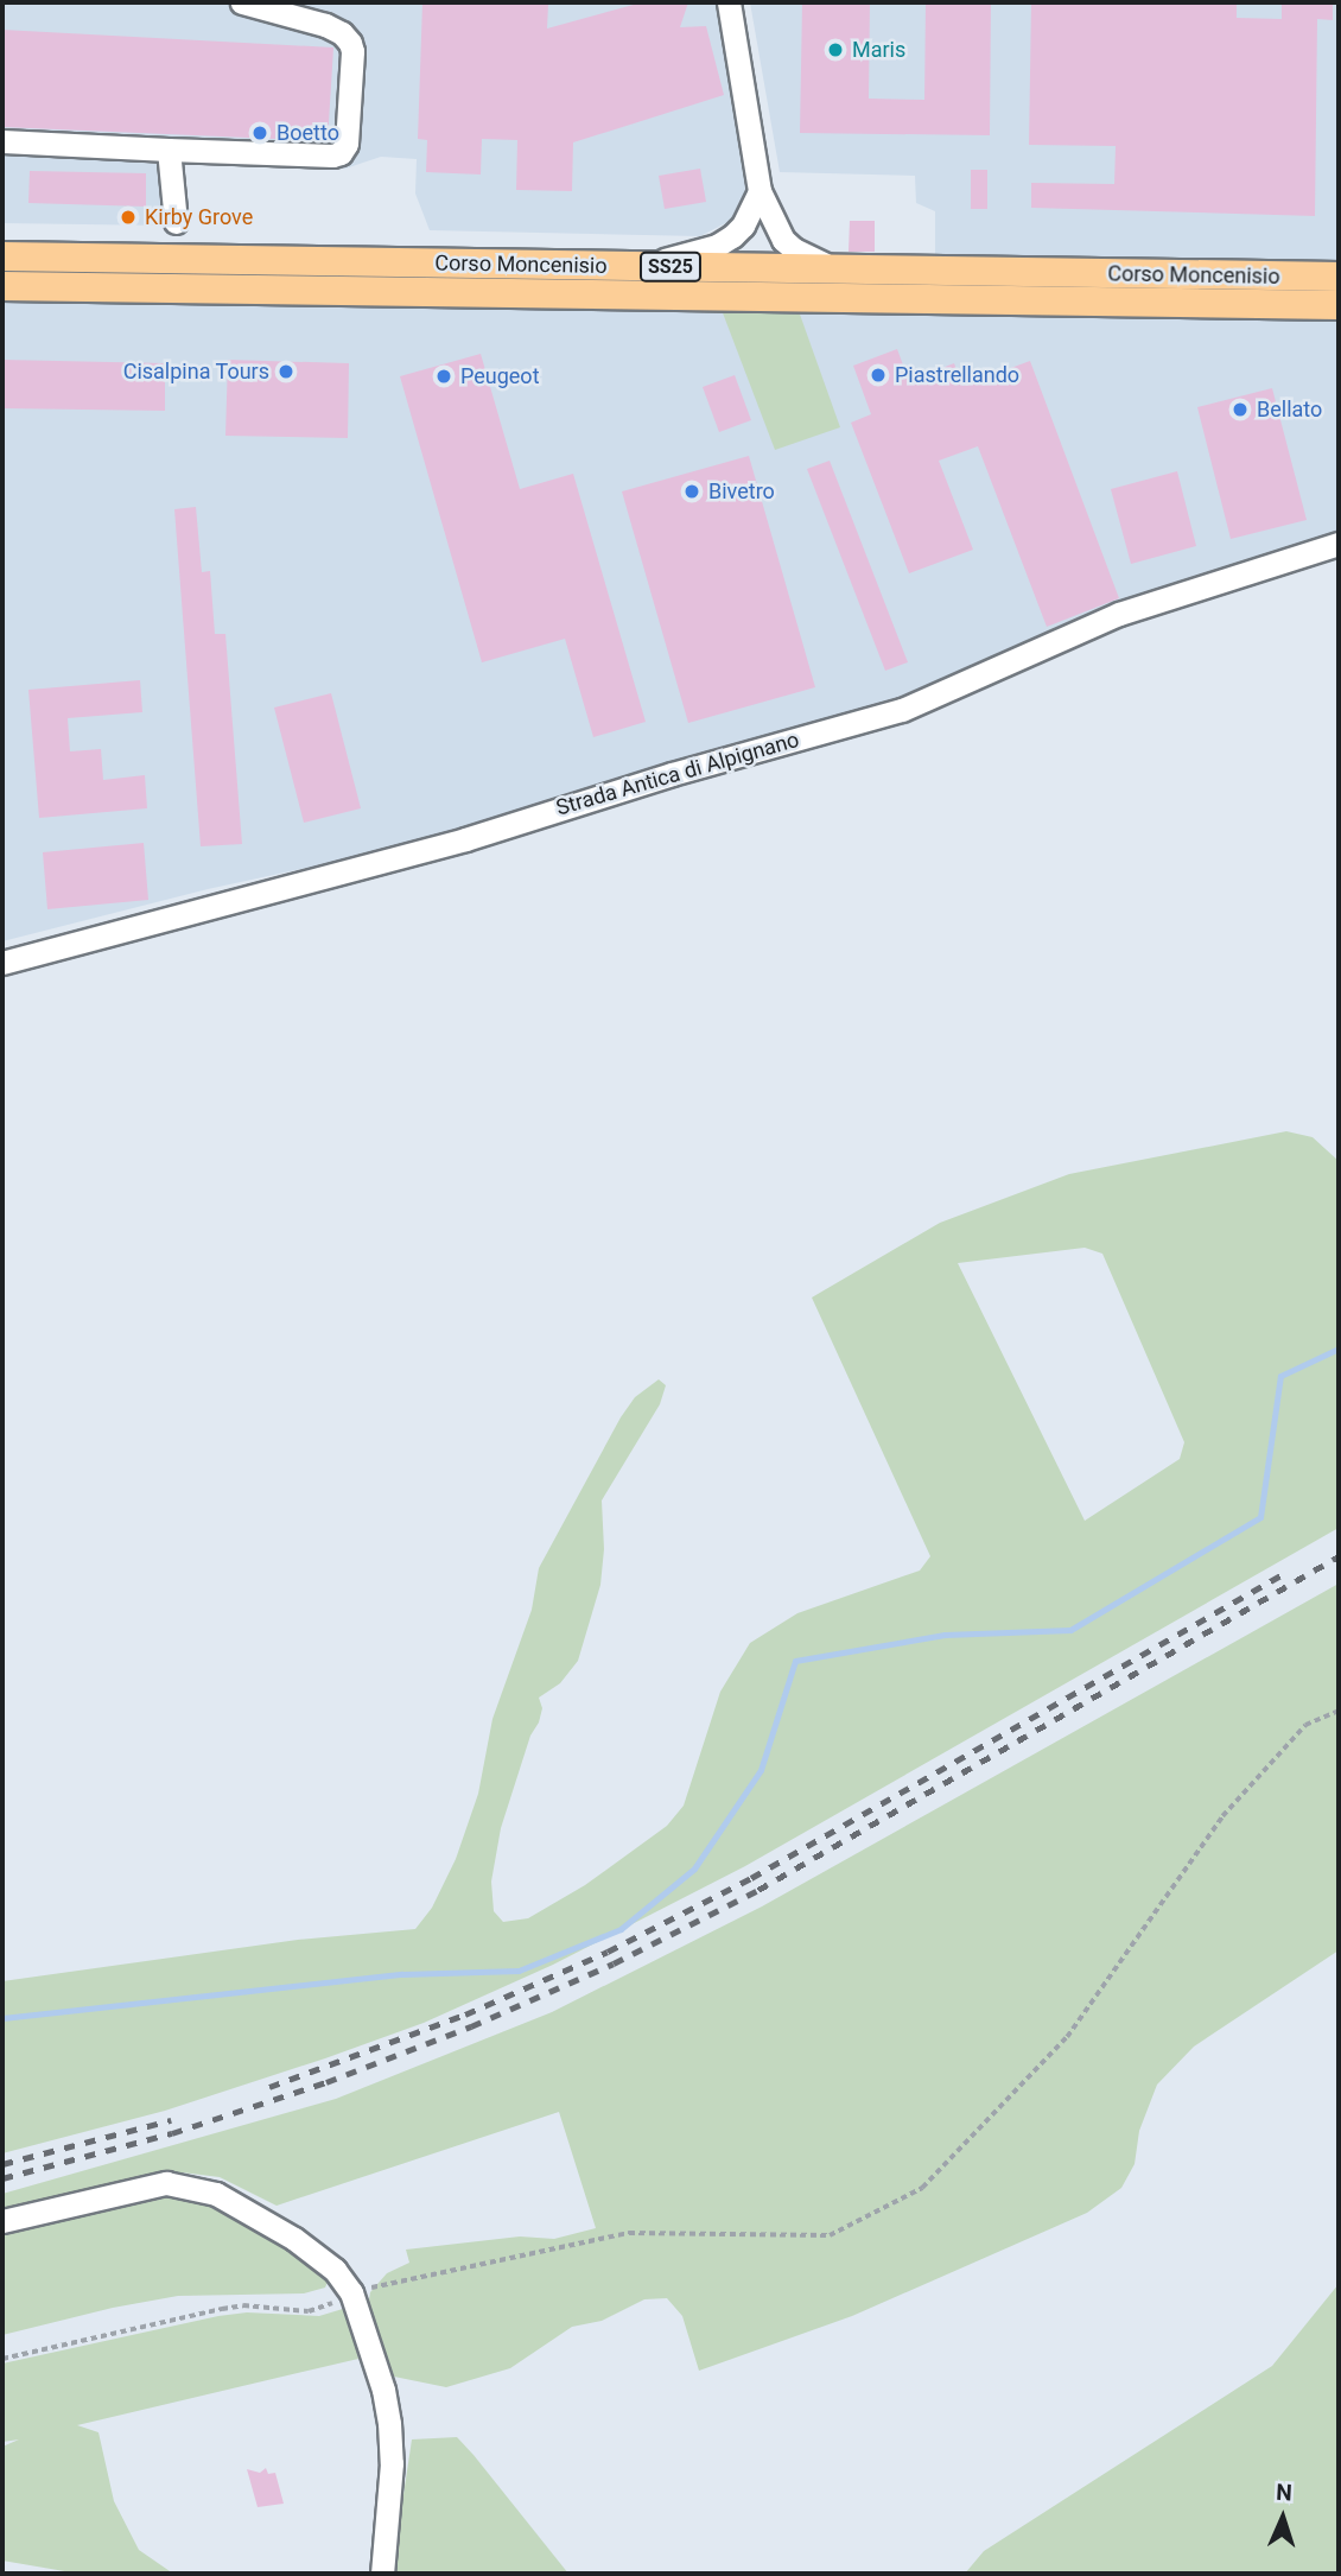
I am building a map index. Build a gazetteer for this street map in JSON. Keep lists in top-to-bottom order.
{
  "streets": {
    "main road": ["Corso Moncenisio", "SS25"],
    "street": ["Strada Antica di Alpignano"]
  },
  "places": [
    "Maris",
    "Boetto",
    "Kirby Grove",
    "Cisalpina Tours",
    "Piastrellando",
    "Peugeot",
    "Bellato",
    "Bivetro"
  ],
  "north": "top"
}
